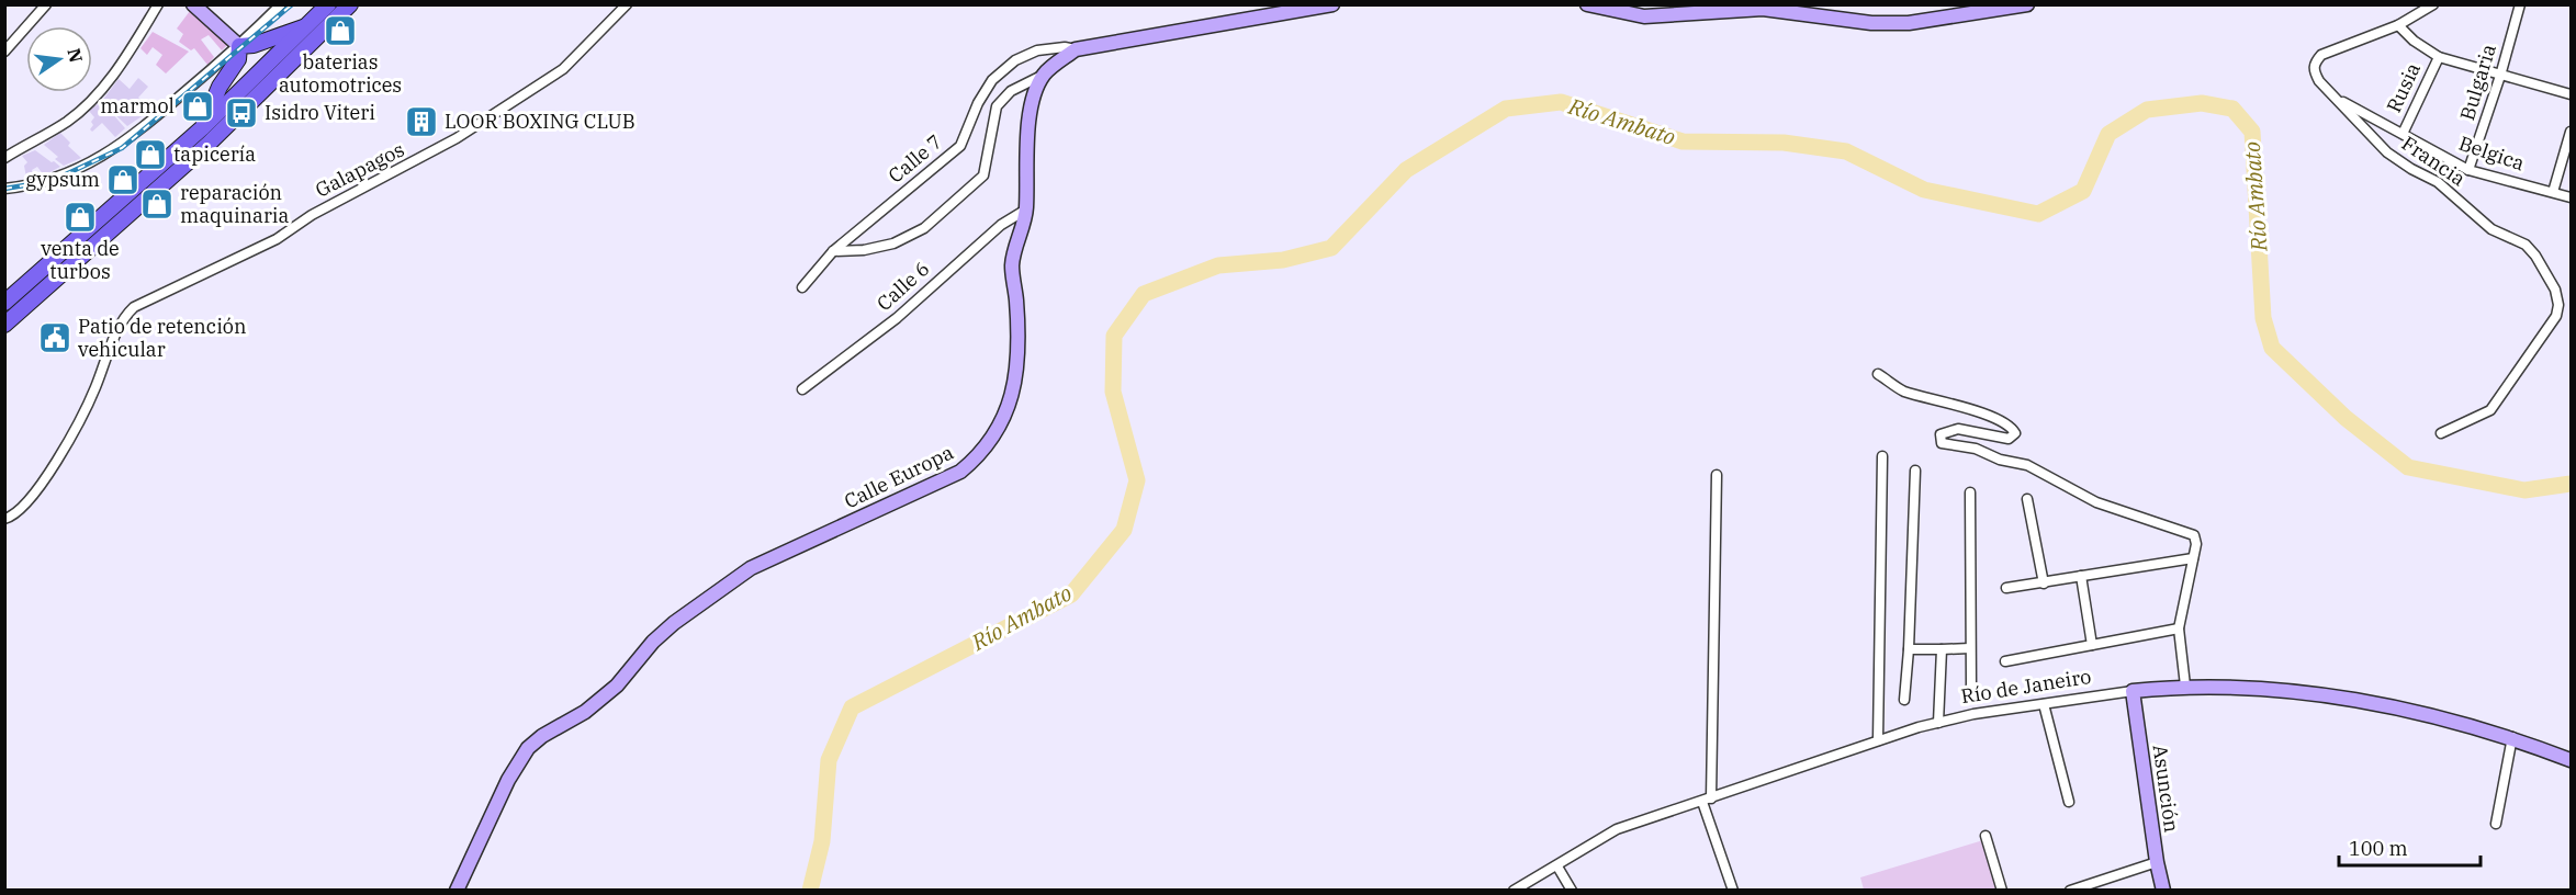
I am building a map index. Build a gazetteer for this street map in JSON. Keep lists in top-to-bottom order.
{
  "streets": {
    "street": [
      "Bulgaria",
      "Rusia",
      "Belgica",
      "Calle 7",
      "Francia",
      "Galapagos",
      "Calle 6",
      "Calle Europa",
      "Río de Janeiro",
      "Asunción"
    ]
  },
  "crossings": [
    ["Bulgaria", "Belgica"],
    ["Rusia", "Belgica"],
    ["Belgica", "Francia"],
    ["Calle 6", "Calle Europa"],
    ["Río de Janeiro", "Asunción"]
  ],
  "water": ["Río Ambato"],
  "places": {
    "shop": [
      "baterias automotrices",
      "marmol",
      "tapicería",
      "gypsum",
      "reparación maquinaria",
      "venta de turbos"
    ],
    "bus stop": ["Isidro Viteri"],
    "building": ["LOOR BOXING CLUB"],
    "public building": ["Patio de retención vehicular"]
  },
  "scale_bar": "100 m",
  "north": "right"
}
